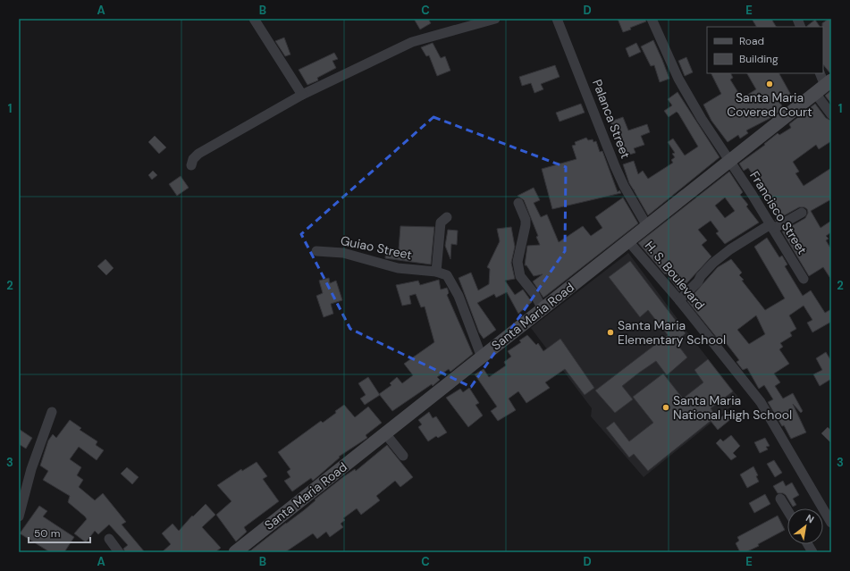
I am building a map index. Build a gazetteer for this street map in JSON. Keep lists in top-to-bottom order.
{
  "streets": {
    "main road": ["Santa Maria Road"],
    "street": [
      "Palanca Street",
      "Francisco Street",
      "Guiao Street",
      "H. S. Boulevard"
    ]
  },
  "crossings": [
    ["Palanca Street", "Santa Maria Road"],
    ["Francisco Street", "Santa Maria Road"],
    ["Guiao Street", "Santa Maria Road"],
    ["H. S. Boulevard", "Santa Maria Road"]
  ],
  "places": ["Santa Maria Covered Court", "Santa Maria Elementary School", "Santa Maria National High School"],
  "legend": ["Road", "Building"],
  "scale_bar": "50 m",
  "north": "top right",
  "grid": {
    "columns": [
      "A",
      "B",
      "C",
      "D",
      "E"
    ],
    "rows": ["1", "2", "3"]
  }
}
